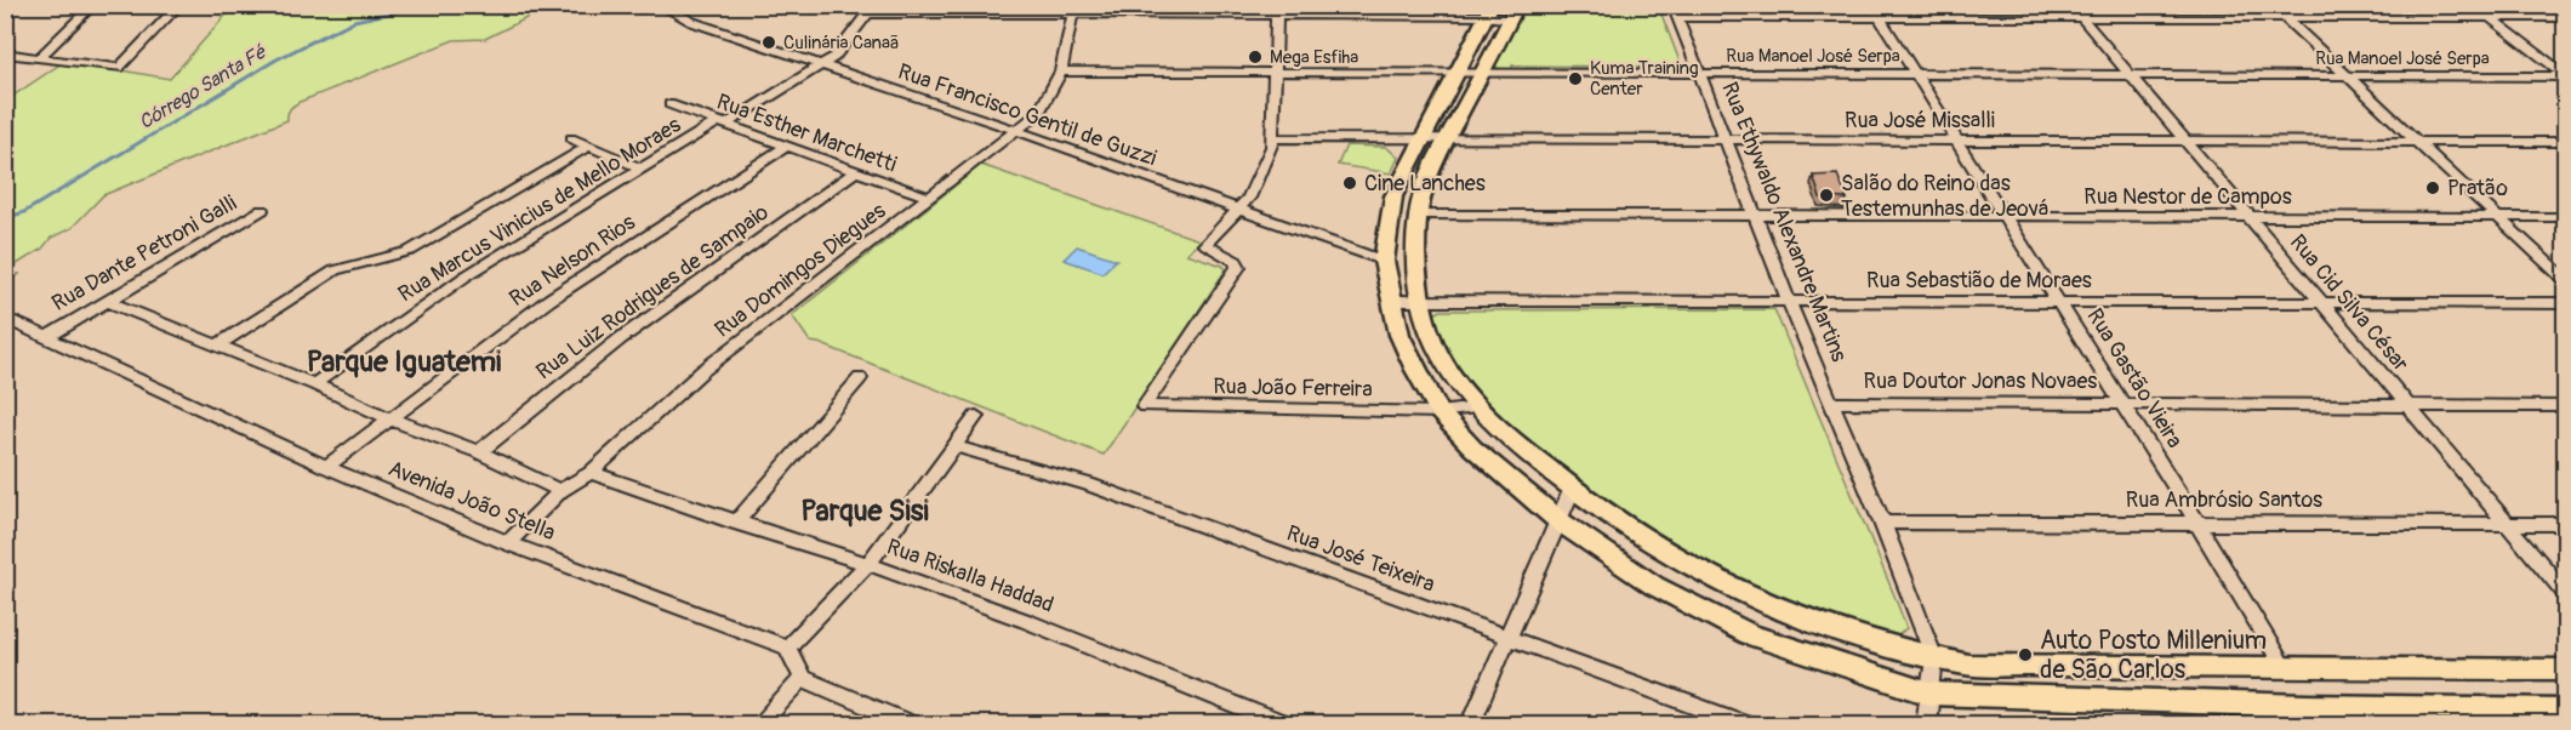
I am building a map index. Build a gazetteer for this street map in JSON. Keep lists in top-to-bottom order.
{
  "streets": {
    "street": [
      "Rua Manoel José Serpa",
      "Rua Francisco Gentil de Guzzi",
      "Rua José Missalli",
      "Rua Esther Marchetti",
      "Rua Nestor de Campos",
      "Rua Marcus Vinicius de Mello Moraes",
      "Rua Ethywaldo Alexandre Martins",
      "Rua Dante Petroni Galli",
      "Rua Nelson Rios",
      "Rua Domingos Diegues",
      "Rua Sebastião de Moraes",
      "Rua Luiz Rodrigues de Sampaio",
      "Rua Cid Silva César",
      "Rua Gastão Vieira",
      "Rua Doutor Jonas Novaes",
      "Rua João Ferreira",
      "Rua Ambrósio Santos",
      "Avenida João Stella",
      "Rua José Teixeira",
      "Rua Riskalla Haddad"
    ]
  },
  "crossings": [
    ["Rua Manoel José Serpa", "Rua Ethywaldo Alexandre Martins"],
    ["Rua Manoel José Serpa", "Rua Domingos Diegues"],
    ["Rua Manoel José Serpa", "Rua Cid Silva César"],
    ["Rua Manoel José Serpa", "Rua Gastão Vieira"],
    ["Rua Francisco Gentil de Guzzi", "Rua Marcus Vinicius de Mello Moraes"],
    ["Rua Francisco Gentil de Guzzi", "Rua Domingos Diegues"],
    ["Rua Francisco Gentil de Guzzi", "Rua João Ferreira"],
    ["Rua José Missalli", "Rua Ethywaldo Alexandre Martins"],
    ["Rua José Missalli", "Rua Cid Silva César"],
    ["Rua José Missalli", "Rua Gastão Vieira"],
    ["Rua Esther Marchetti", "Rua Marcus Vinicius de Mello Moraes"],
    ["Rua Esther Marchetti", "Rua Nelson Rios"],
    ["Rua Esther Marchetti", "Rua Domingos Diegues"],
    ["Rua Esther Marchetti", "Rua Luiz Rodrigues de Sampaio"],
    ["Rua Nestor de Campos", "Rua Ethywaldo Alexandre Martins"],
    ["Rua Nestor de Campos", "Rua Cid Silva César"],
    ["Rua Nestor de Campos", "Rua Gastão Vieira"],
    ["Rua Ethywaldo Alexandre Martins", "Rua Sebastião de Moraes"],
    ["Rua Ethywaldo Alexandre Martins", "Rua Doutor Jonas Novaes"],
    ["Rua Ethywaldo Alexandre Martins", "Rua Ambrósio Santos"],
    ["Rua Dante Petroni Galli", "Avenida João Stella"],
    ["Rua Nelson Rios", "Avenida João Stella"],
    ["Rua Domingos Diegues", "Avenida João Stella"],
    ["Rua Domingos Diegues", "Rua Riskalla Haddad"],
    ["Rua Sebastião de Moraes", "Rua Cid Silva César"],
    ["Rua Sebastião de Moraes", "Rua Gastão Vieira"],
    ["Rua Cid Silva César", "Rua Doutor Jonas Novaes"],
    ["Rua Cid Silva César", "Rua Ambrósio Santos"],
    ["Rua Gastão Vieira", "Rua Doutor Jonas Novaes"],
    ["Rua Gastão Vieira", "Rua Ambrósio Santos"]
  ],
  "districts": ["Parque Iguatemi", "Parque Sisi"],
  "water": ["Córrego Santa Fé"],
  "places": [
    "Culinária Canaã",
    "Mega Esfiha",
    "Kuma Training Center",
    "Cine Lanches",
    "Pratão",
    "Salão do Reino das Testemunhas de Jeová",
    "Auto Posto Millenium de São Carlos"
  ]
}
